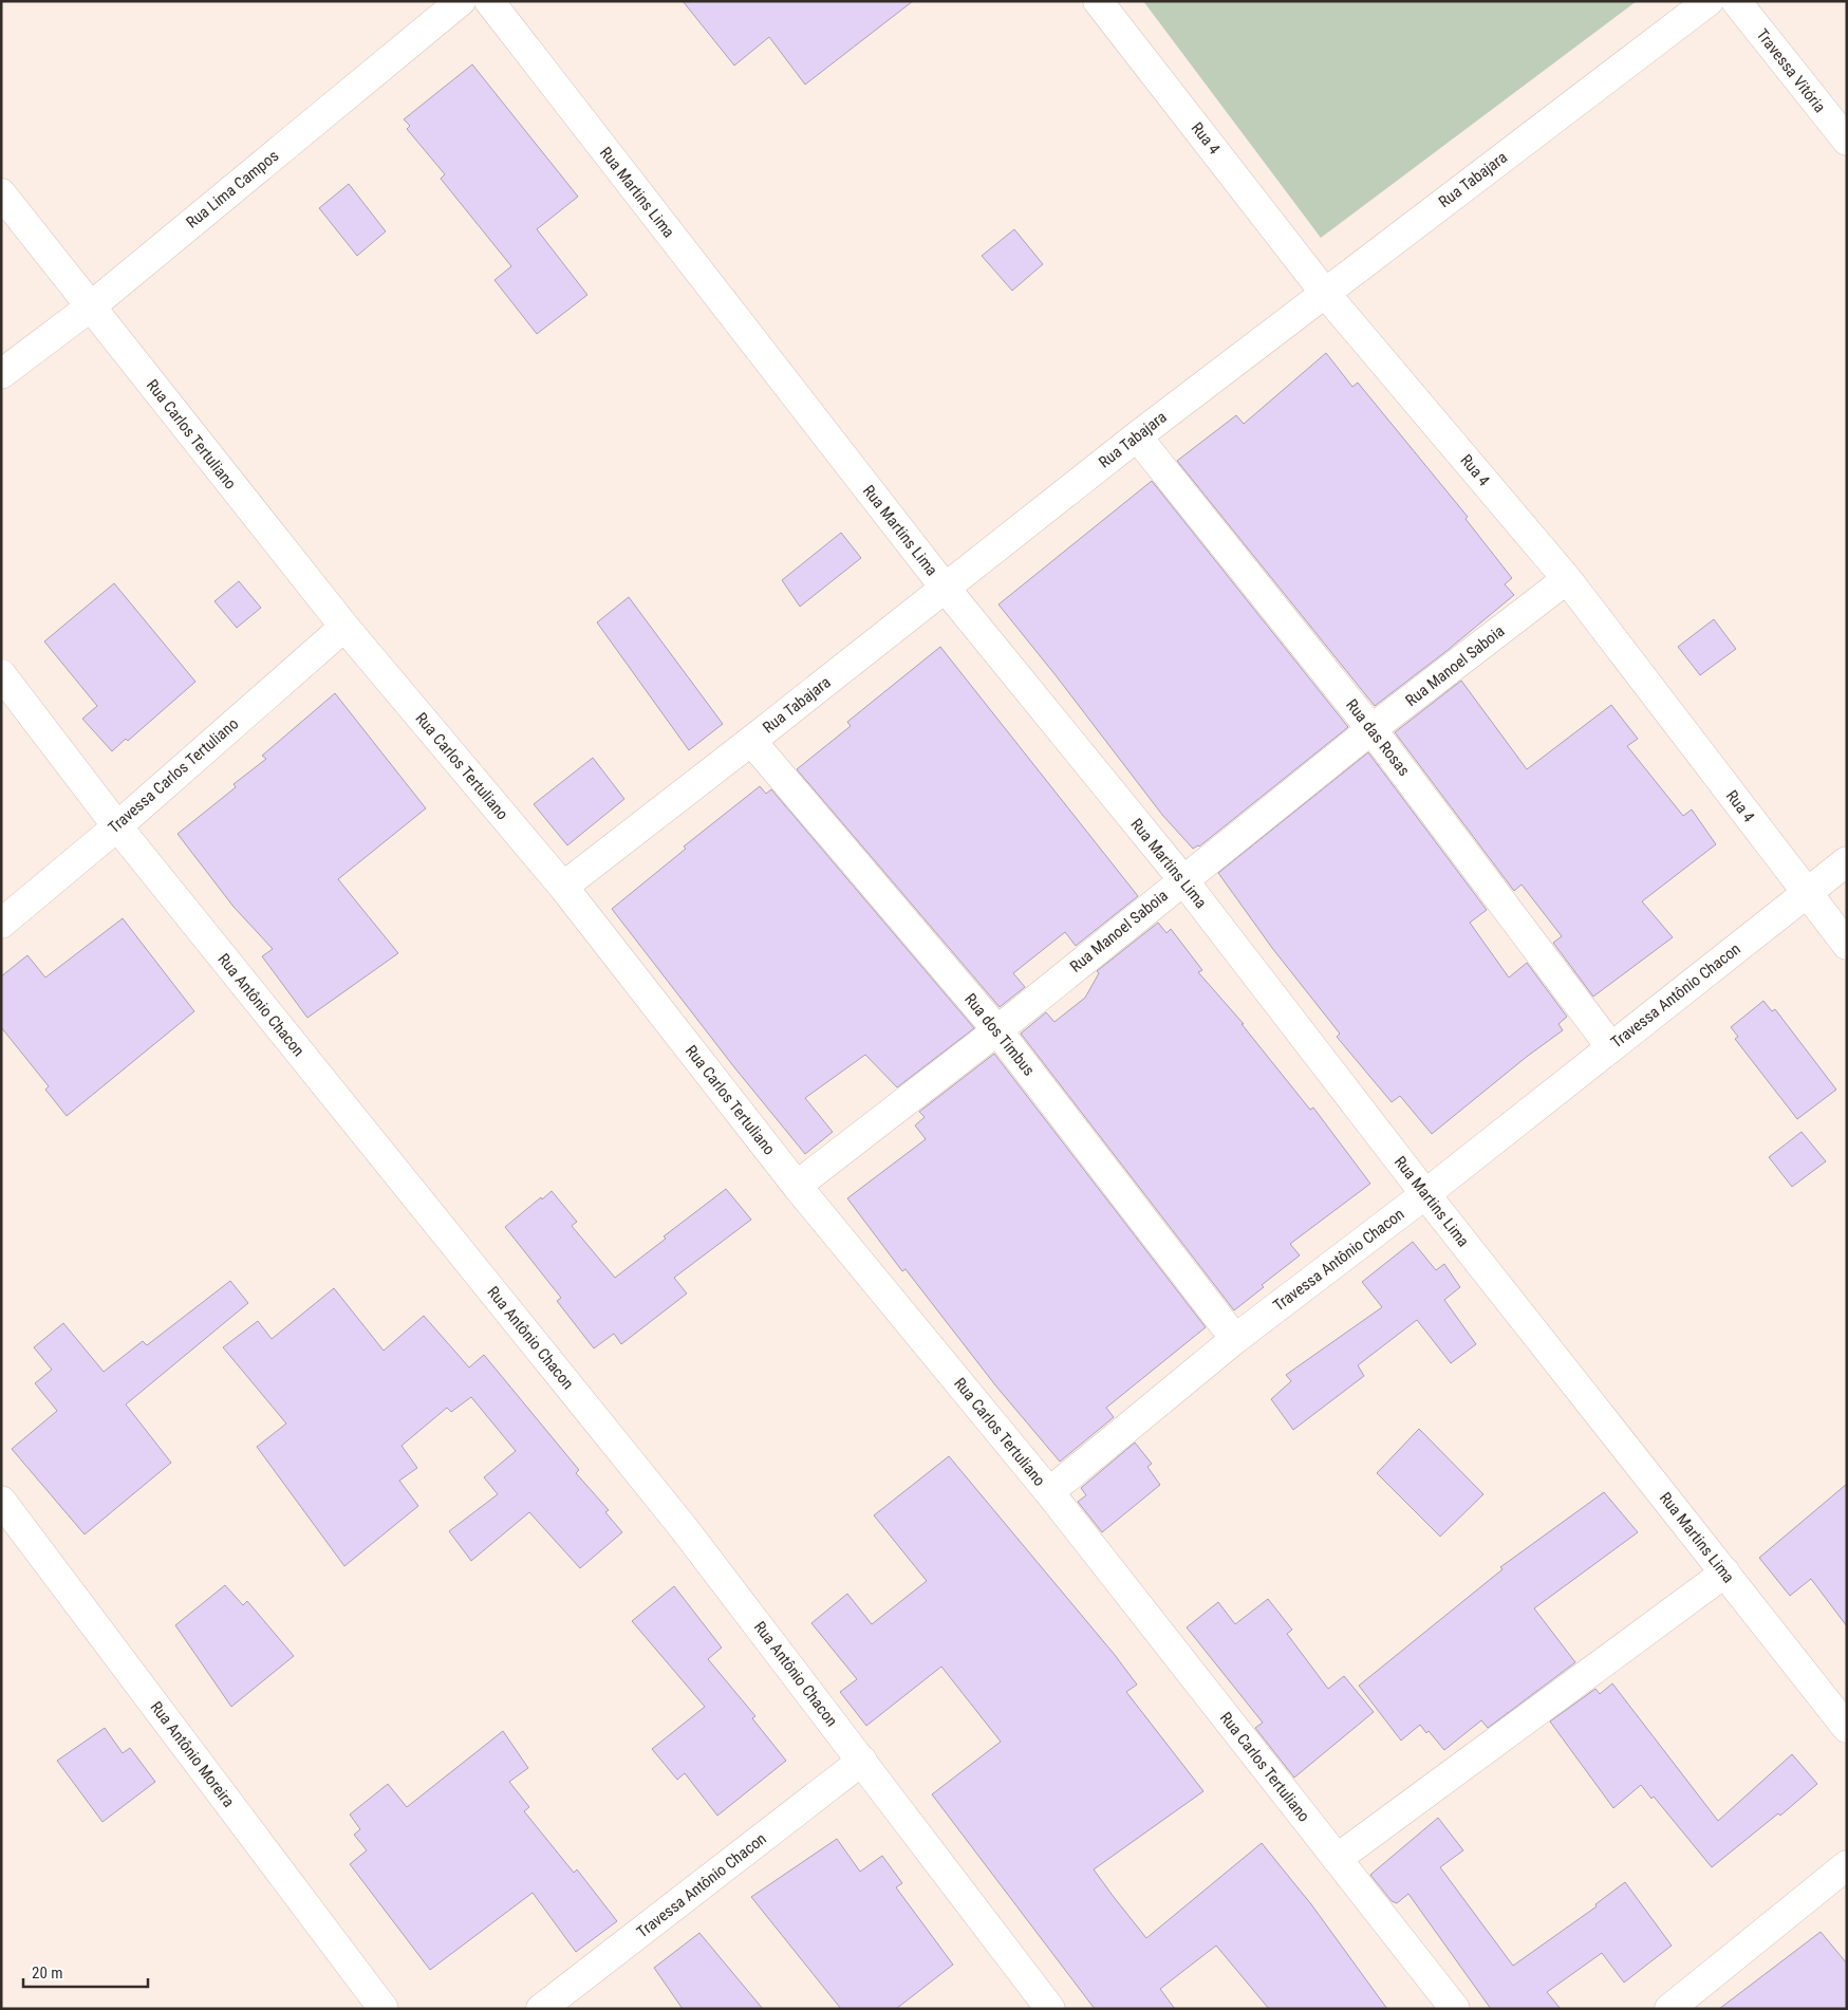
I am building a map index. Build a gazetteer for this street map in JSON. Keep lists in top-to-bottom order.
{
  "streets": {
    "street": [
      "Travessa Vitória",
      "Rua 4",
      "Rua Tabajara",
      "Rua Lima Campos",
      "Rua Martins Lima",
      "Rua Carlos Tertuliano",
      "Rua Manoel Saboia",
      "Rua das Rosas",
      "Travessa Carlos Tertuliano",
      "Travessa Antônio Chacon",
      "Rua Antônio Chacon",
      "Rua dos Timbus",
      "Rua Antônio Moreira"
    ]
  },
  "crossings": [
    ["Rua 4", "Rua Tabajara"],
    ["Rua 4", "Rua Manoel Saboia"],
    ["Rua 4", "Travessa Antônio Chacon"],
    ["Rua Tabajara", "Rua Martins Lima"],
    ["Rua Tabajara", "Rua Carlos Tertuliano"],
    ["Rua Tabajara", "Rua das Rosas"],
    ["Rua Tabajara", "Rua dos Timbus"],
    ["Rua Lima Campos", "Rua Carlos Tertuliano"],
    ["Rua Martins Lima", "Rua Manoel Saboia"],
    ["Rua Martins Lima", "Travessa Antônio Chacon"],
    ["Rua Carlos Tertuliano", "Rua Manoel Saboia"],
    ["Rua Carlos Tertuliano", "Travessa Carlos Tertuliano"],
    ["Rua Carlos Tertuliano", "Travessa Antônio Chacon"],
    ["Rua Manoel Saboia", "Rua das Rosas"],
    ["Rua Manoel Saboia", "Rua dos Timbus"],
    ["Rua das Rosas", "Travessa Antônio Chacon"],
    ["Travessa Carlos Tertuliano", "Rua Antônio Chacon"],
    ["Travessa Antônio Chacon", "Rua Antônio Chacon"],
    ["Travessa Antônio Chacon", "Rua dos Timbus"]
  ],
  "scale_bar": "20 m"
}
